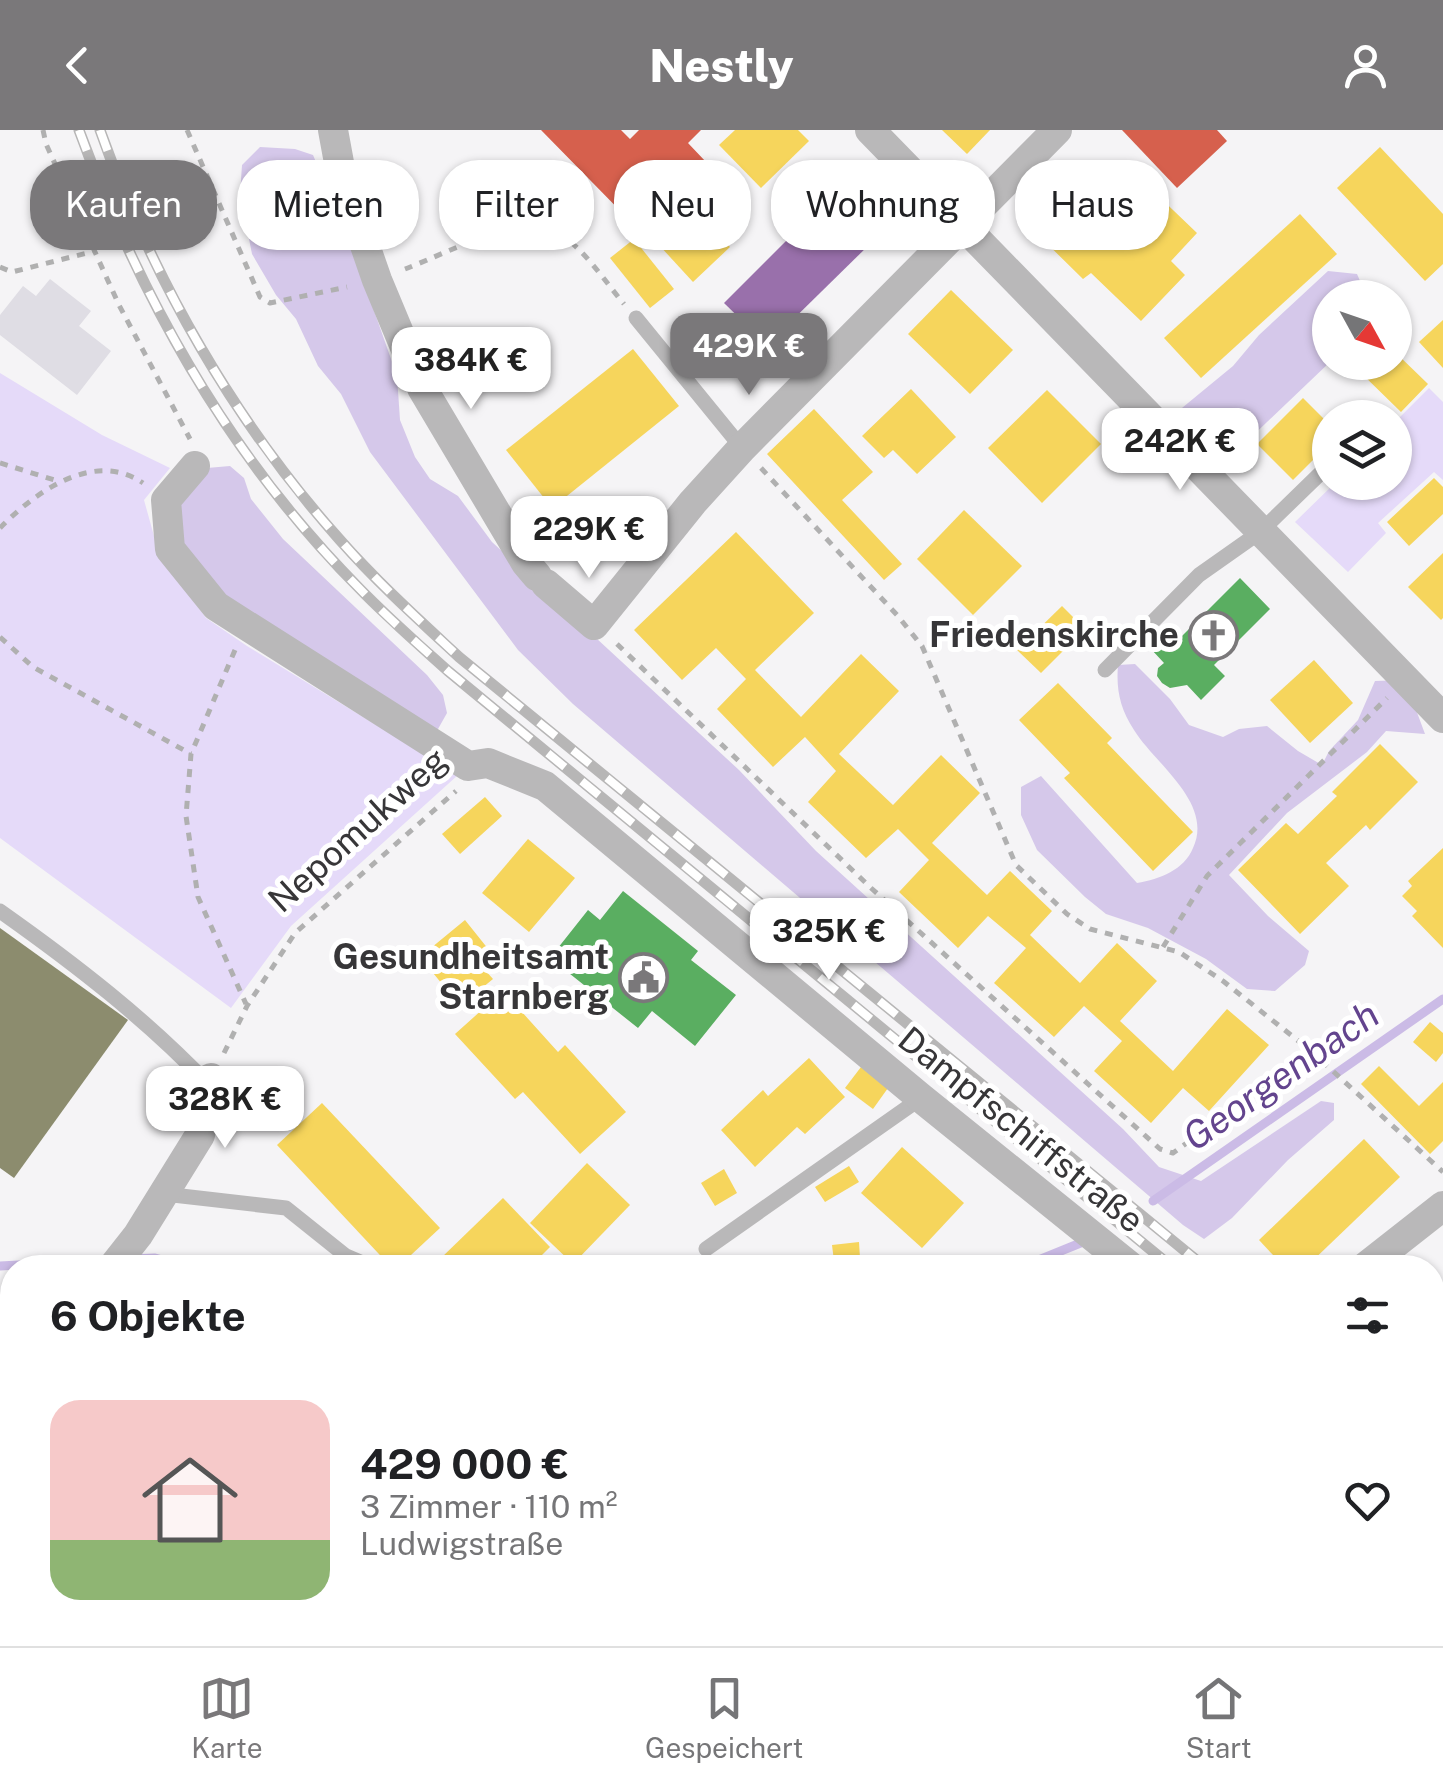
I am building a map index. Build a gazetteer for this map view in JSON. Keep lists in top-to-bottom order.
{
  "streets": {
    "street": ["Dampfschiffstraße"],
    "path": ["Nepomukweg"]
  },
  "crossings": [
    ["Nepomukweg", "Dampfschiffstraße"]
  ],
  "water": ["Georgenbach"],
  "places": {
    "church": ["Friedenskirche"],
    "public building": ["Gesundheitsamt Starnberg"]
  },
  "north": "bottom right",
  "page": {
    "header": "Nestly",
    "chip": [
      "Kaufen",
      "Mieten",
      "Filter",
      "Neu",
      "Wohnung",
      "Haus"
    ],
    "price": [
      "429K €",
      "384K €",
      "242K €",
      "229K €",
      "325K €",
      "328K €"
    ],
    "heading": "6 Objekte",
    "list": [
      {
        "name": "429 000 €",
        "note": "3 Zimmer · 110 m² · Ludwigstraße"
      }
    ],
    "tabs": ["Karte", "Gespeichert", "Start"]
  }
}
